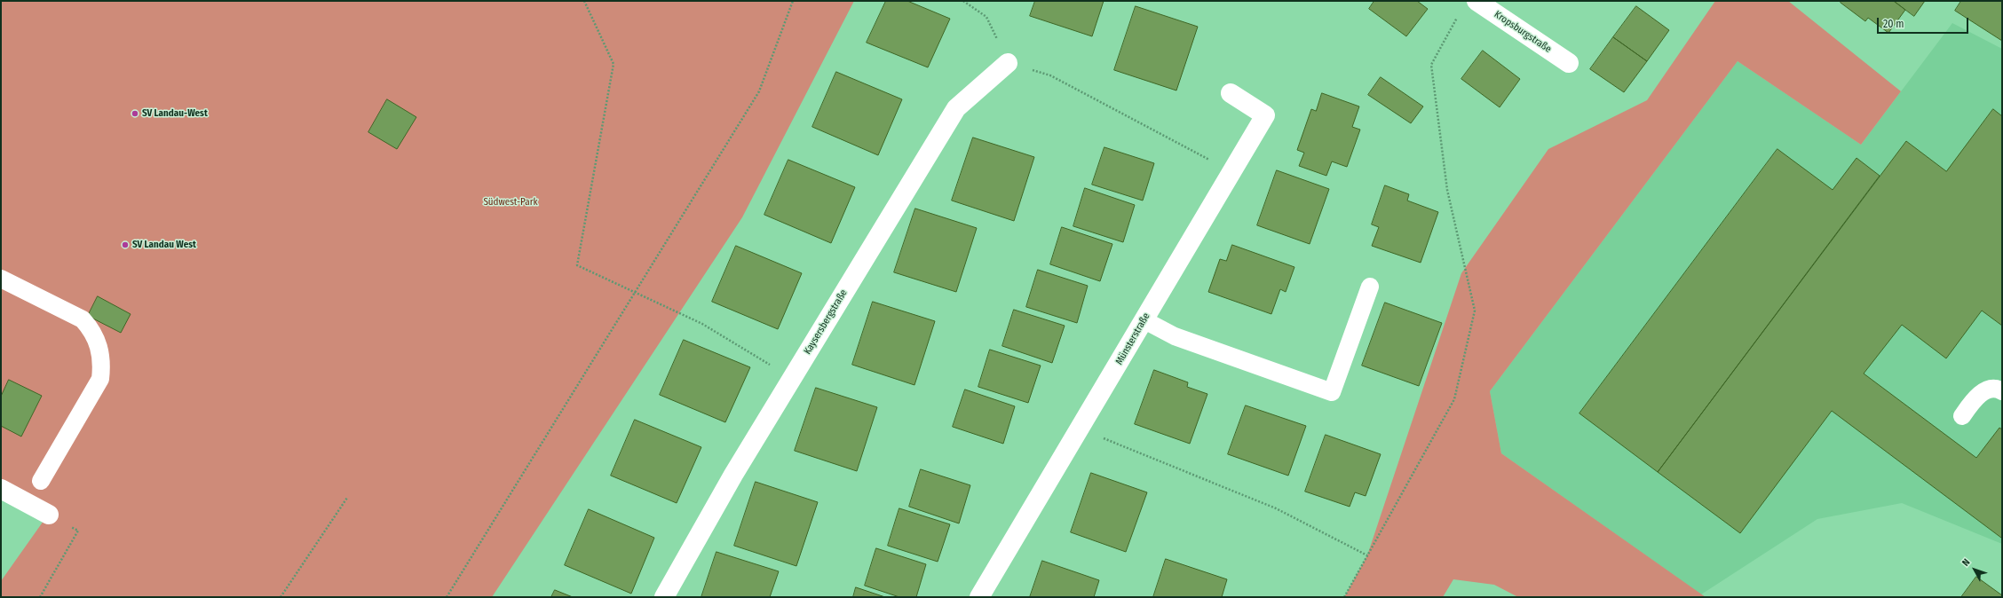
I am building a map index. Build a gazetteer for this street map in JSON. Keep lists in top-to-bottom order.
{
  "streets": {
    "street": ["Kropsburgstraße", "Kaysersbergstraße", "Münsterstraße"]
  },
  "parks": ["Südwest-Park"],
  "places": ["SV Landau-West", "SV Landau West"],
  "scale_bar": "20 m",
  "north": "top left"
}
